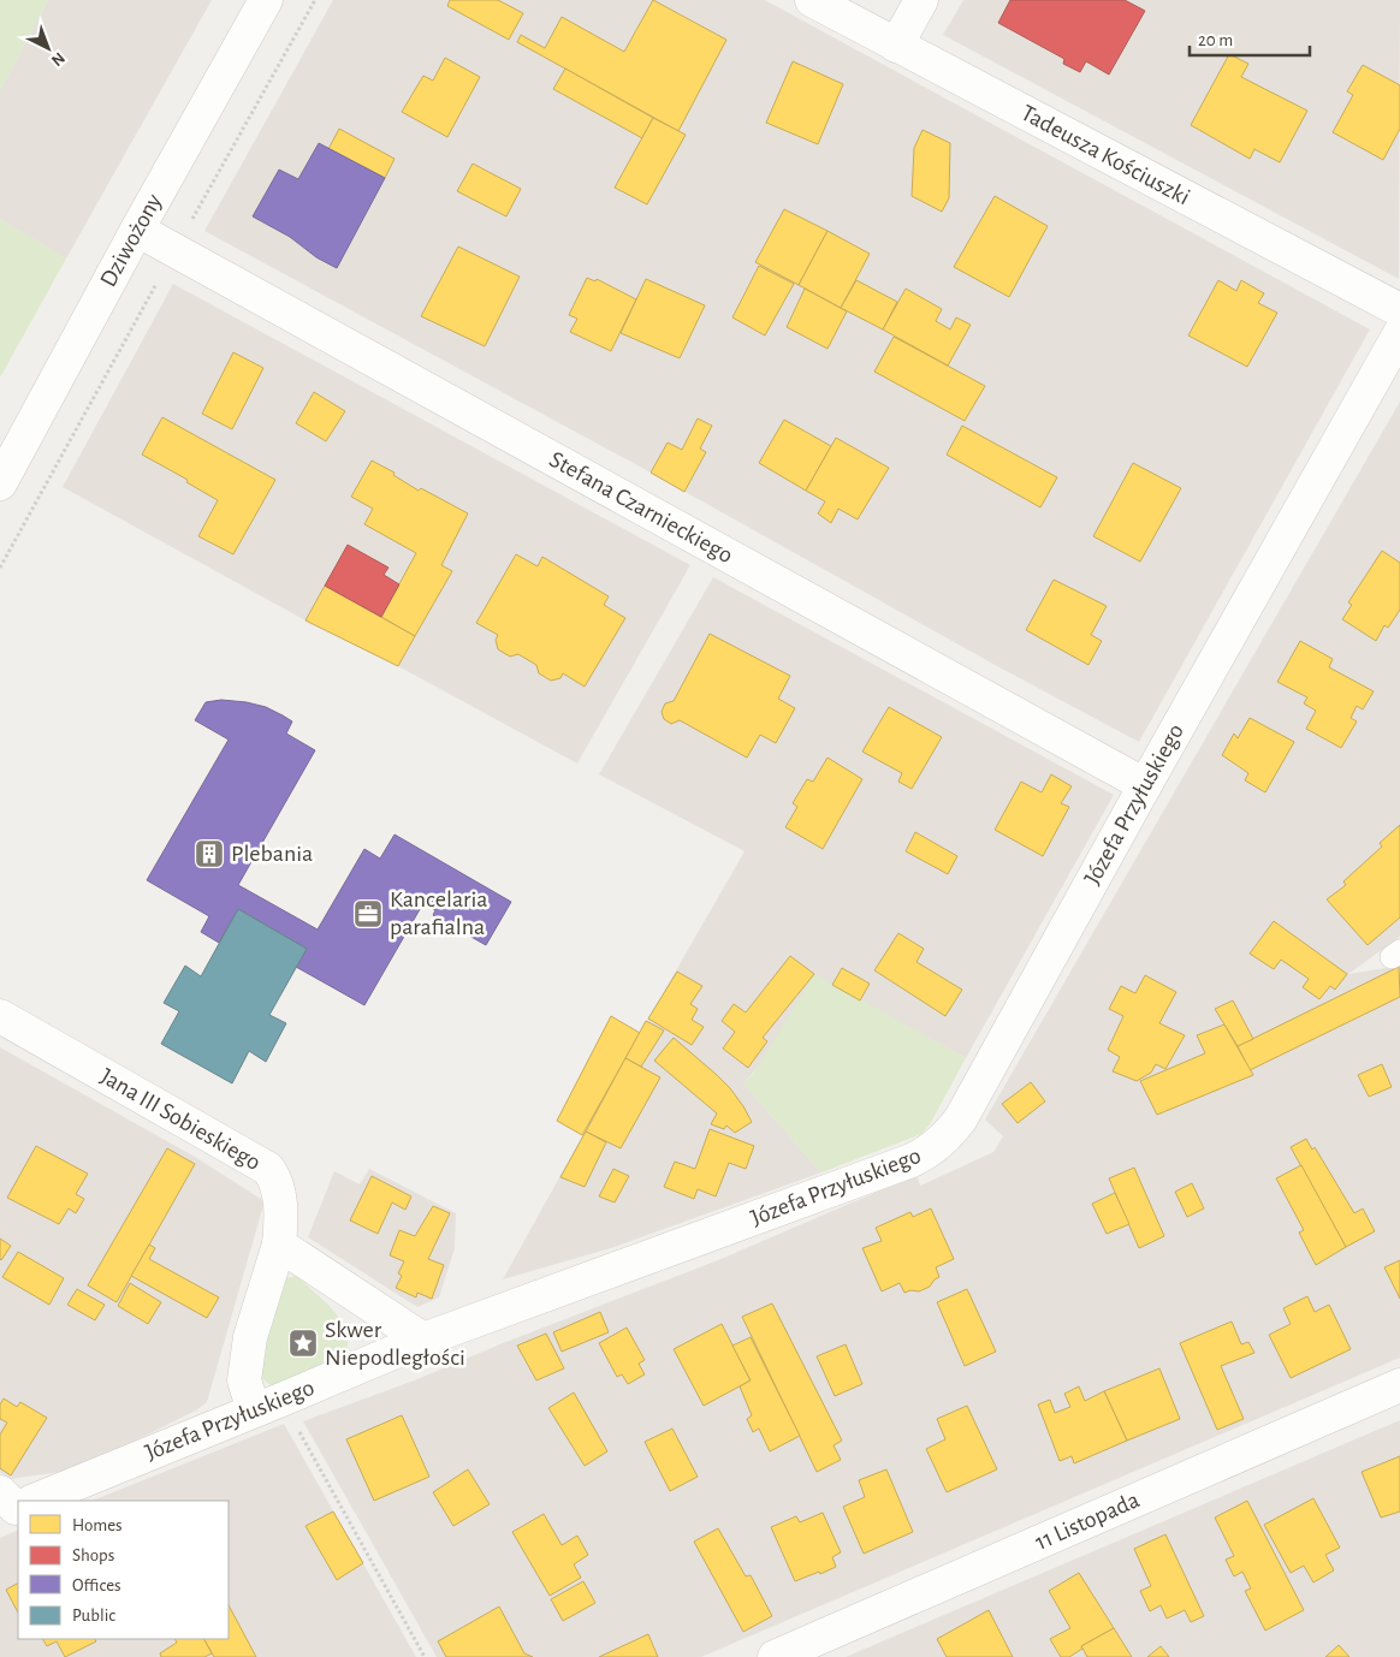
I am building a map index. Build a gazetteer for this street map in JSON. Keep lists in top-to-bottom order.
{
  "streets": {
    "street": [
      "Tadeusza Kościuszki",
      "Dziwożony",
      "Stefana Czarnieckiego",
      "Józefa Przyłuskiego",
      "Jana III Sobieskiego",
      "11 Listopada"
    ]
  },
  "crossings": [
    ["Dziwożony", "Stefana Czarnieckiego"],
    ["Stefana Czarnieckiego", "Józefa Przyłuskiego"],
    ["Józefa Przyłuskiego", "Jana III Sobieskiego"]
  ],
  "places": {
    "building": ["Plebania"],
    "office": ["Kancelaria parafialna"],
    "place": ["Skwer Niepodległości"]
  },
  "legend": [
    "Homes",
    "Shops",
    "Offices",
    "Public"
  ],
  "scale_bar": "20 m",
  "north": "bottom right"
}
